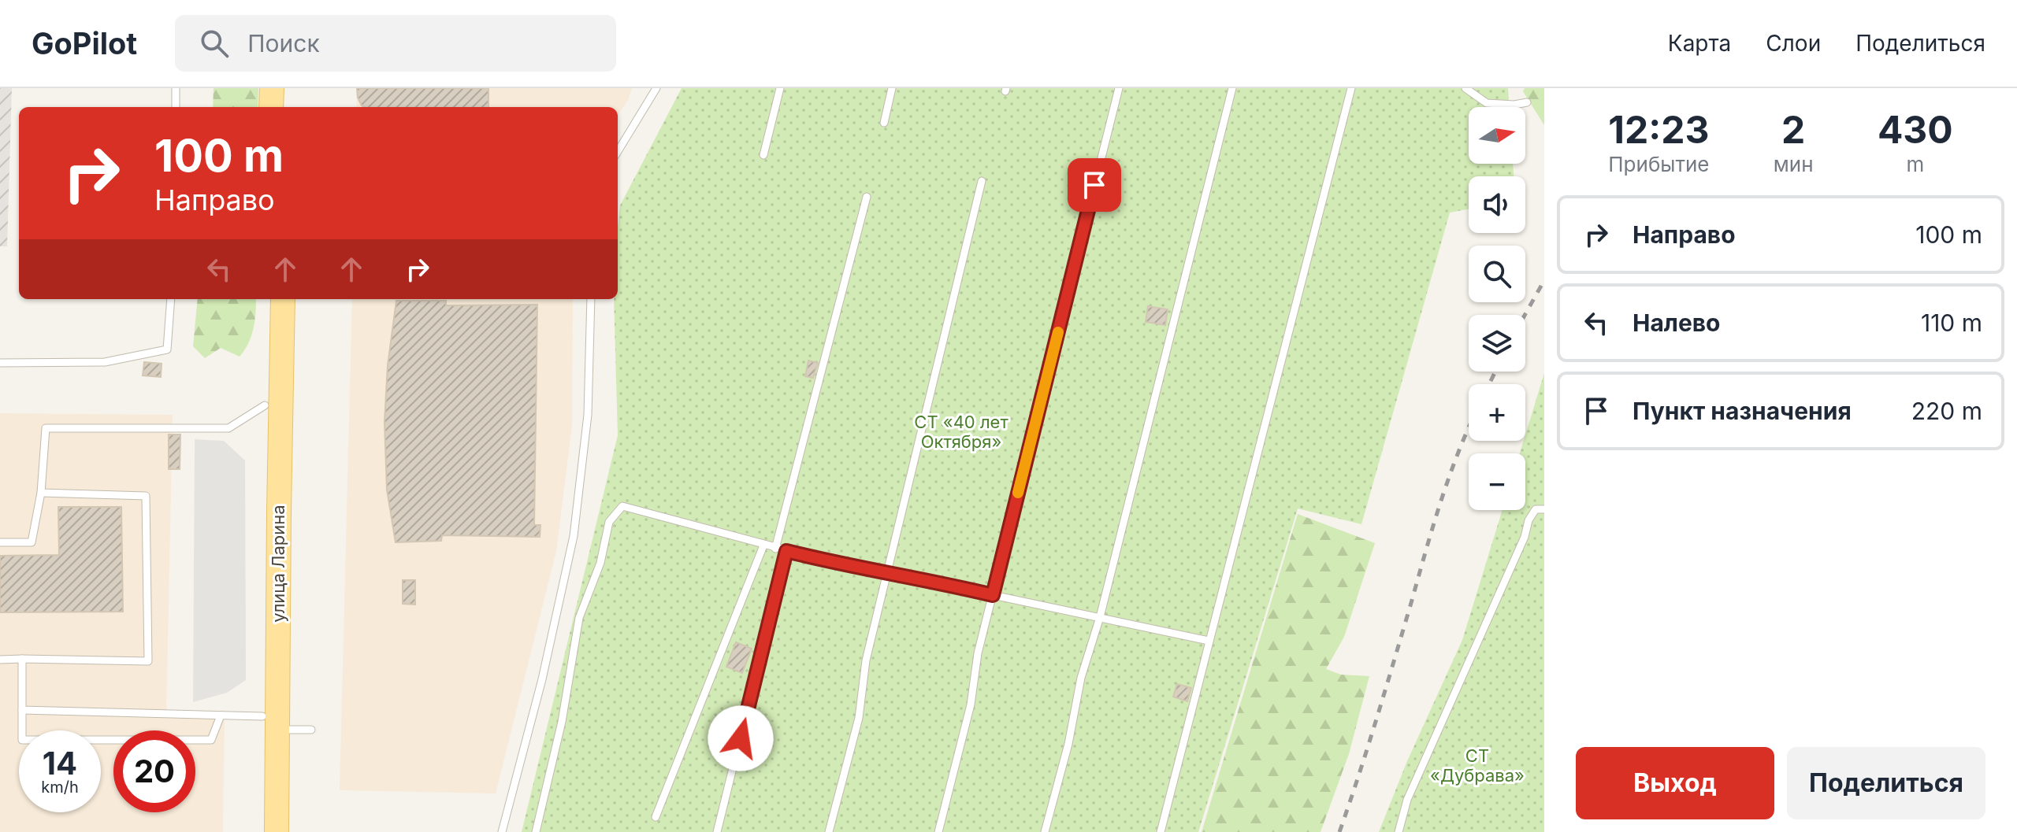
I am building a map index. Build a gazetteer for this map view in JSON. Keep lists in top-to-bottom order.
{
  "streets": {
    "main road": ["улица Ларина"]
  },
  "parks": ["СТ «40 лет Октября»", "СТ «Дубрава»"],
  "north": "right",
  "page": {
    "header": "GoPilot",
    "search": "Поиск",
    "nav": ["Карта", "Слои", "Поделиться"],
    "eta": [
      "12:23",
      "Прибытие",
      "2",
      "мин",
      "430",
      "m"
    ],
    "map_buttons": ["+", "−"],
    "turn": ["100 m", "Направо"],
    "list": [
      {
        "name": "Направо",
        "value": "100 m"
      },
      {
        "name": "Налево",
        "value": "110 m"
      },
      {
        "name": "Пункт назначения",
        "value": "220 m"
      }
    ],
    "speed": "14 km/h",
    "limit": "20",
    "buttons": ["Выход", "Поделиться"]
  }
}
